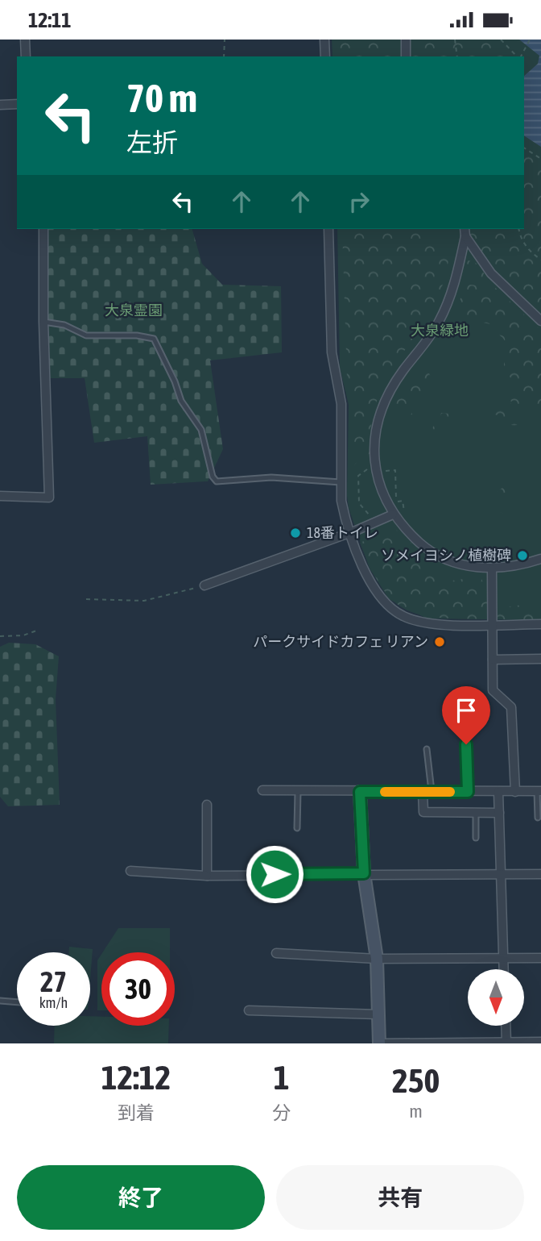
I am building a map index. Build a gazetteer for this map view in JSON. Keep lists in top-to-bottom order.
{
  "parks": ["大泉霊園", "大泉緑地"],
  "places": ["18番トイレ", "ソメイヨシノ植樹碑", "パークサイドカフェ リアン"],
  "north": "bottom",
  "page": {
    "status": "12:11",
    "turn": ["70 m", "左折"],
    "speed": "27 km/h",
    "limit": "30",
    "eta": [
      "12:12",
      "到着",
      "1",
      "分",
      "250",
      "m"
    ],
    "buttons": ["終了", "共有"]
  }
}
